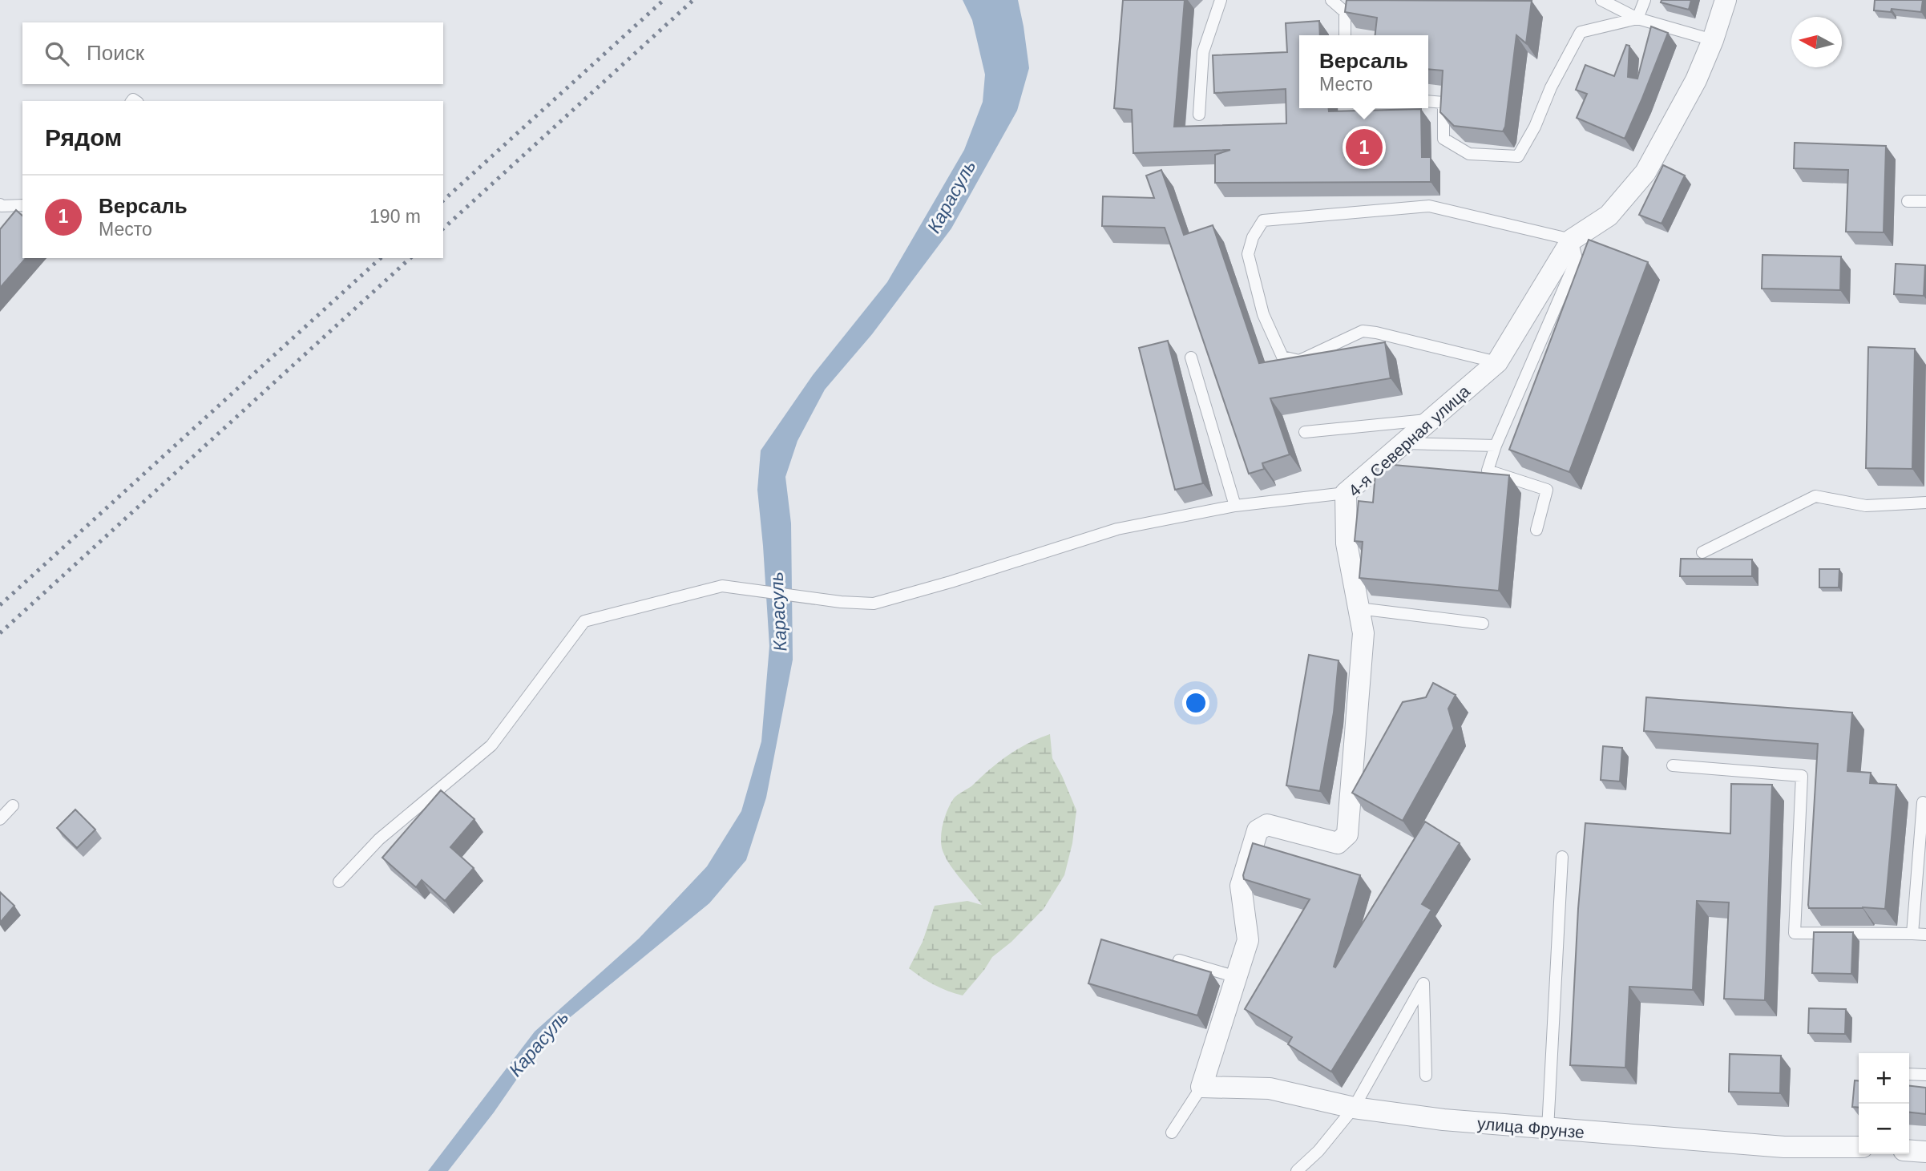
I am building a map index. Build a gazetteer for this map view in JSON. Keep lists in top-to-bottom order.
{
  "streets": {
    "street": ["4-я Северная улица", "улица Фрунзе"]
  },
  "crossings": [
    ["4-я Северная улица", "улица Фрунзе"]
  ],
  "water": ["Карасуль"],
  "north": "left",
  "page": {
    "search": "Поиск",
    "popup": ["Версаль", "Место"],
    "heading": "Рядом",
    "pins": "1",
    "list": [
      {
        "mark": "1",
        "name": "Версаль",
        "note": "Место",
        "value": "190 m"
      }
    ],
    "map_buttons": ["+", "−"]
  }
}
